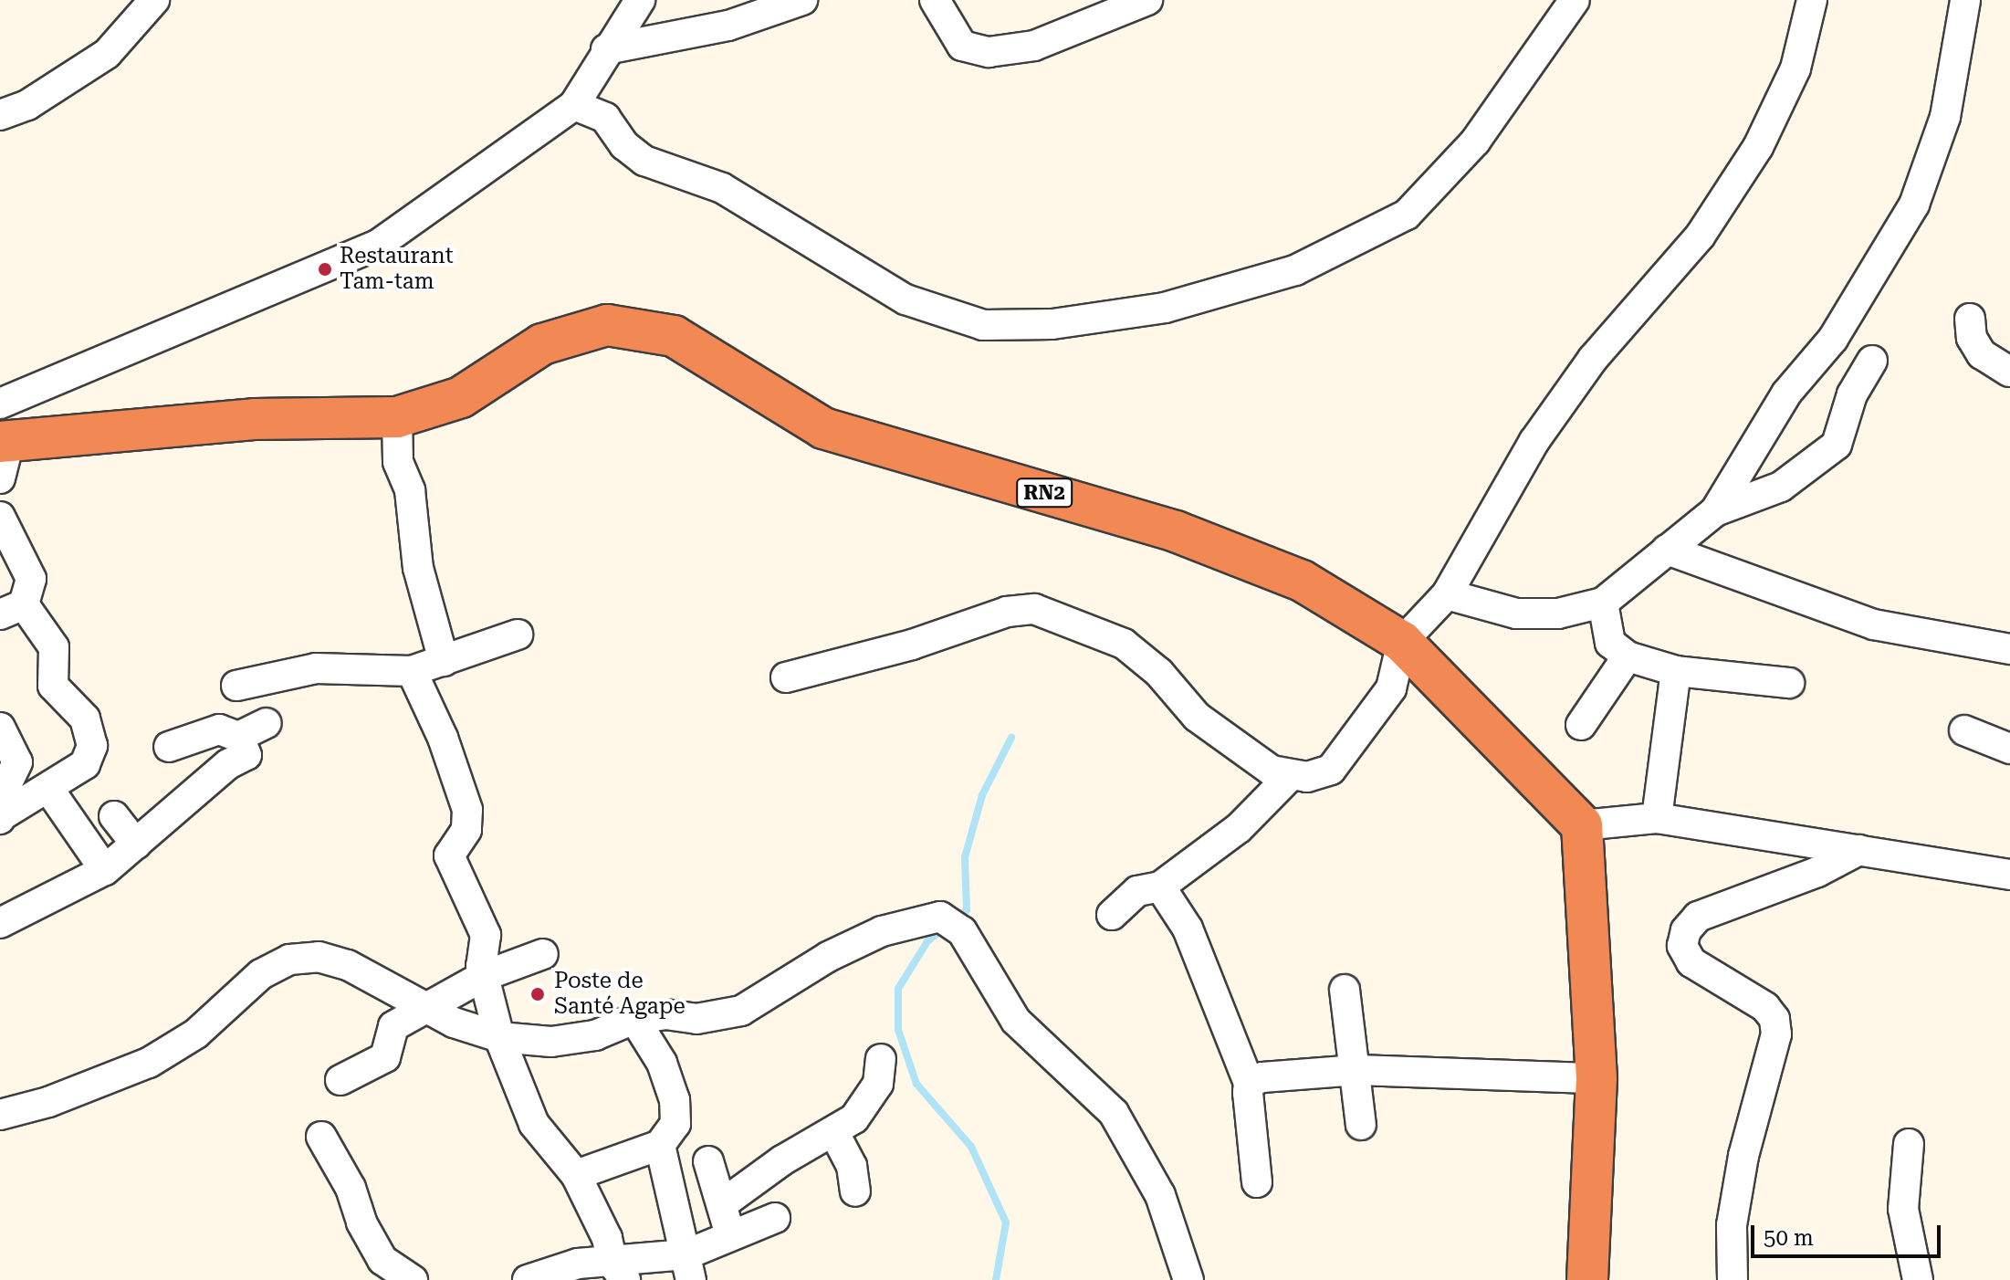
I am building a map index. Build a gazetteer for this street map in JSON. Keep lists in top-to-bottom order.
{
  "streets": {
    "highway": ["RN2"]
  },
  "places": ["Restaurant Tam-tam", "Poste de Santé Agape"],
  "scale_bar": "50 m"
}
